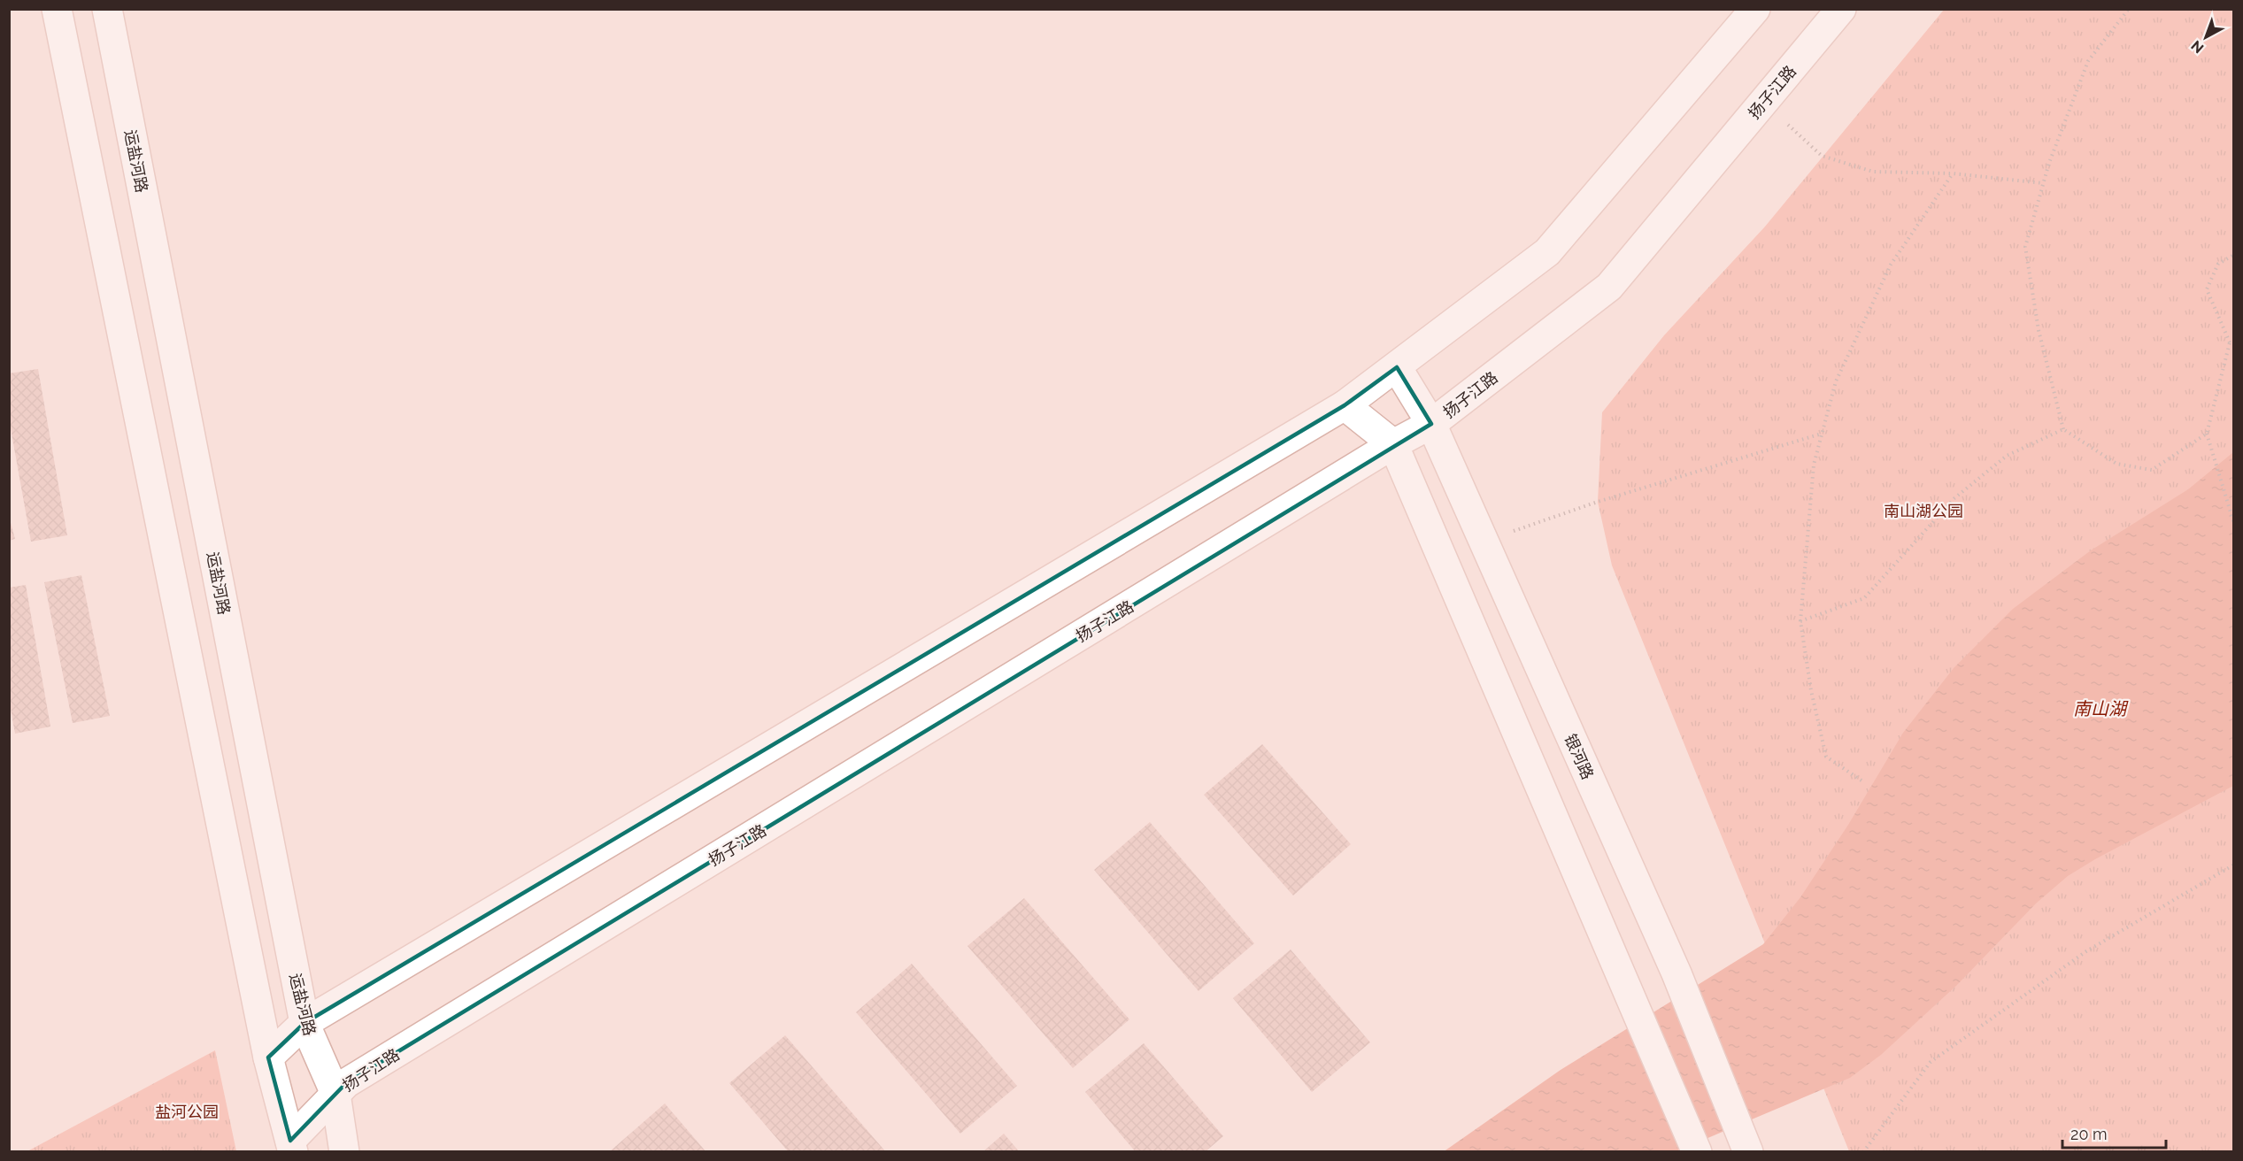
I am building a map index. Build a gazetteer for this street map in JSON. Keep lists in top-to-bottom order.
{
  "streets": {
    "main road": ["扬子江路", "运盐河路", "银河路"]
  },
  "crossings": [
    ["扬子江路", "运盐河路"],
    ["扬子江路", "银河路"]
  ],
  "water": ["南山湖"],
  "parks": ["南山湖公园", "盐河公园"],
  "scale_bar": "20 m",
  "north": "bottom left"
}
